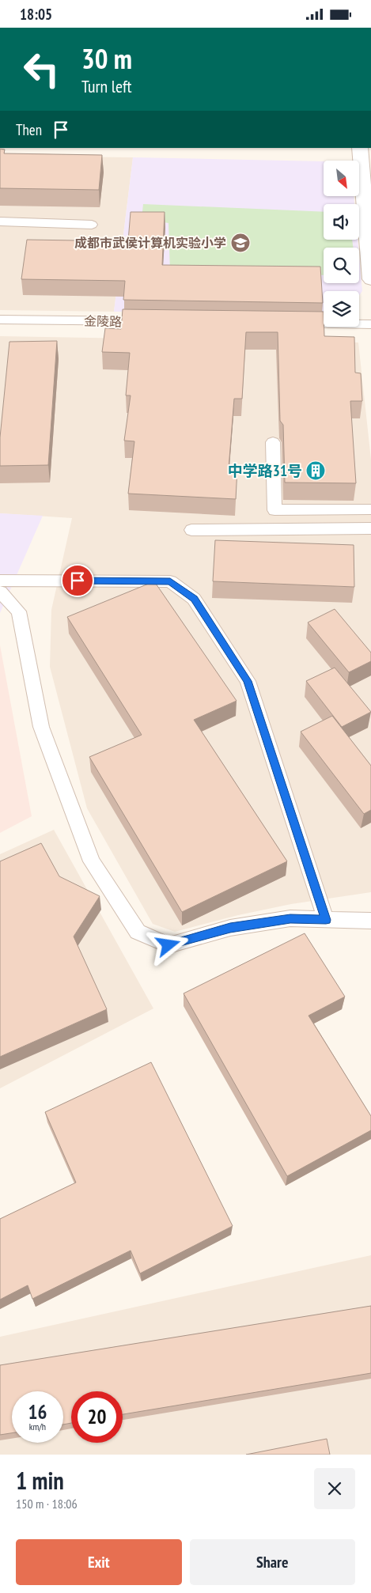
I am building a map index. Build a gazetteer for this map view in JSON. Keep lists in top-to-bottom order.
{
  "streets": {
    "lane": ["金陵路"]
  },
  "places": {
    "school or university": ["成都市武侯计算机实验小学"],
    "building": ["中学路31号"]
  },
  "north": "bottom right",
  "page": {
    "status": "18:05",
    "turn": ["30 m", "Turn left"],
    "then": "Then",
    "speed": "16 km/h",
    "limit": "20",
    "heading": ["1 min", "150 m · 18:06"],
    "buttons": ["Exit", "Share"]
  }
}
